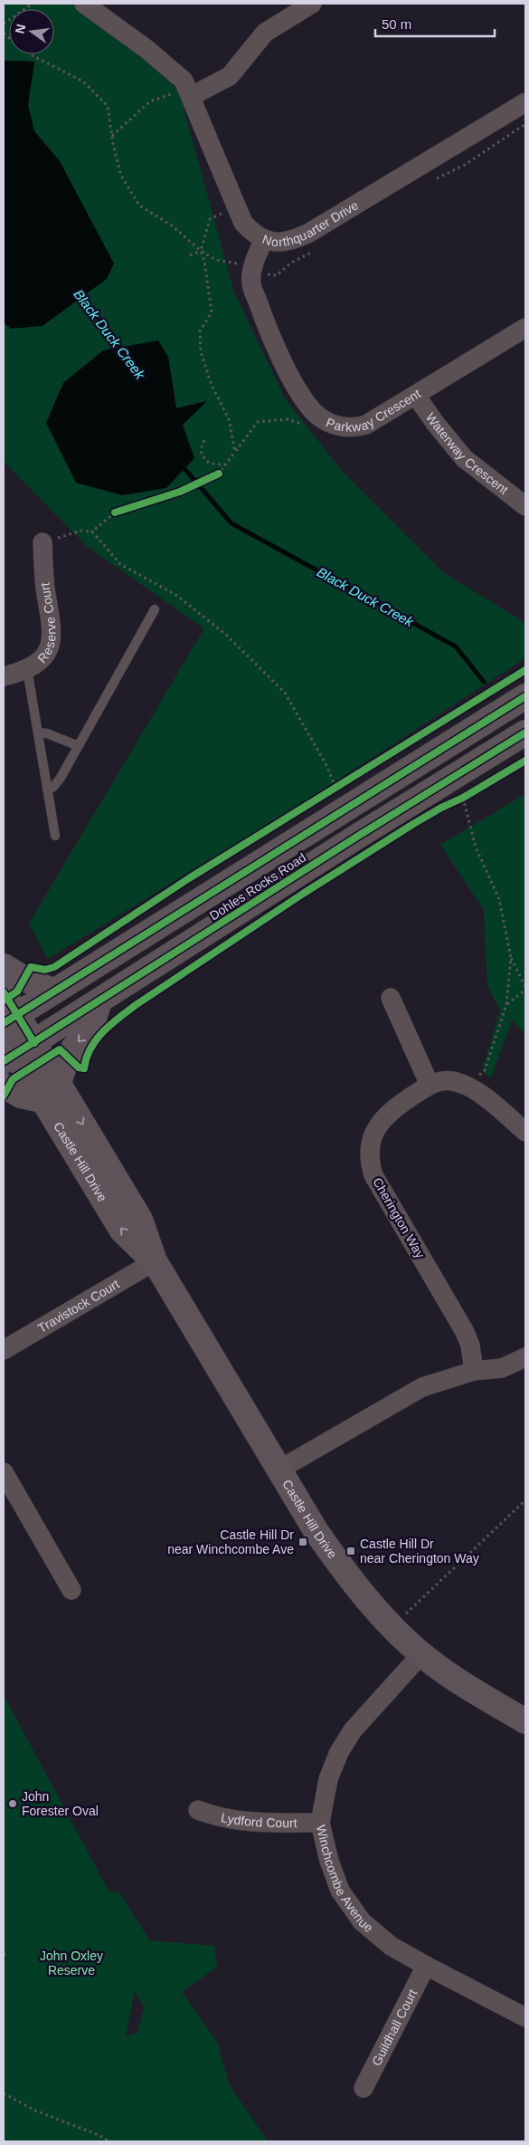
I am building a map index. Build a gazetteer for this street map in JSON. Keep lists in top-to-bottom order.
{
  "streets": {
    "main road": ["Dohles Rocks Road", "Castle Hill Drive"],
    "street": [
      "Northquarter Drive",
      "Parkway Crescent",
      "Waterway Crescent",
      "Reserve Court",
      "Cherington Way",
      "Travistock Court",
      "Lydford Court",
      "Winchcombe Avenue",
      "Guildhall Court"
    ]
  },
  "crossings": [
    ["Northquarter Drive", "Parkway Crescent"],
    ["Parkway Crescent", "Waterway Crescent"],
    ["Dohles Rocks Road", "Castle Hill Drive"],
    ["Castle Hill Drive", "Travistock Court"],
    ["Castle Hill Drive", "Winchcombe Avenue"],
    ["Lydford Court", "Winchcombe Avenue"],
    ["Winchcombe Avenue", "Guildhall Court"]
  ],
  "water": ["Black Duck Creek"],
  "parks": ["John Oxley Reserve"],
  "places": {
    "transit": ["Castle Hill Dr near Winchcombe Ave", "Castle Hill Dr near Cherington Way"],
    "other": ["John Forester Oval"]
  },
  "scale_bar": "50 m",
  "north": "left"
}
